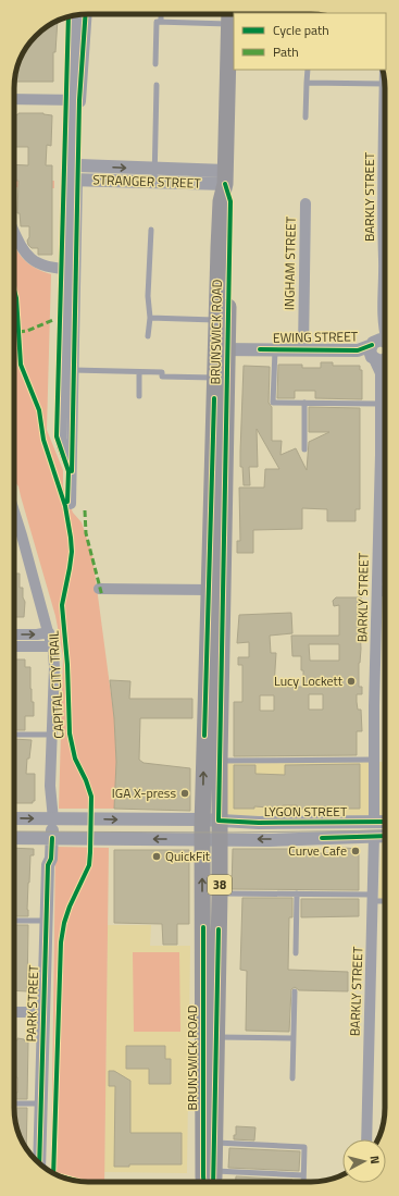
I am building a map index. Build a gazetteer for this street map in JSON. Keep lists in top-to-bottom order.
{
  "streets": {
    "main road": ["BRUNSWICK ROAD", "38"],
    "street": [
      "STRANGER STREET",
      "BARKLY STREET",
      "INGHAM STREET",
      "EWING STREET",
      "LYGON STREET",
      "PARK STREET"
    ],
    "cycle path": ["CAPITAL CITY TRAIL"]
  },
  "crossings": [
    ["STRANGER STREET", "BRUNSWICK ROAD"],
    ["BARKLY STREET", "EWING STREET"],
    ["BARKLY STREET", "LYGON STREET"],
    ["INGHAM STREET", "EWING STREET"],
    ["BRUNSWICK ROAD", "EWING STREET"],
    ["BRUNSWICK ROAD", "LYGON STREET"],
    ["LYGON STREET", "PARK STREET"]
  ],
  "places": [
    "Lucy Lockett",
    "IGA X-press",
    "Curve Cafe",
    "QuickFit"
  ],
  "legend": ["Cycle path", "Path"],
  "north": "right"
}
